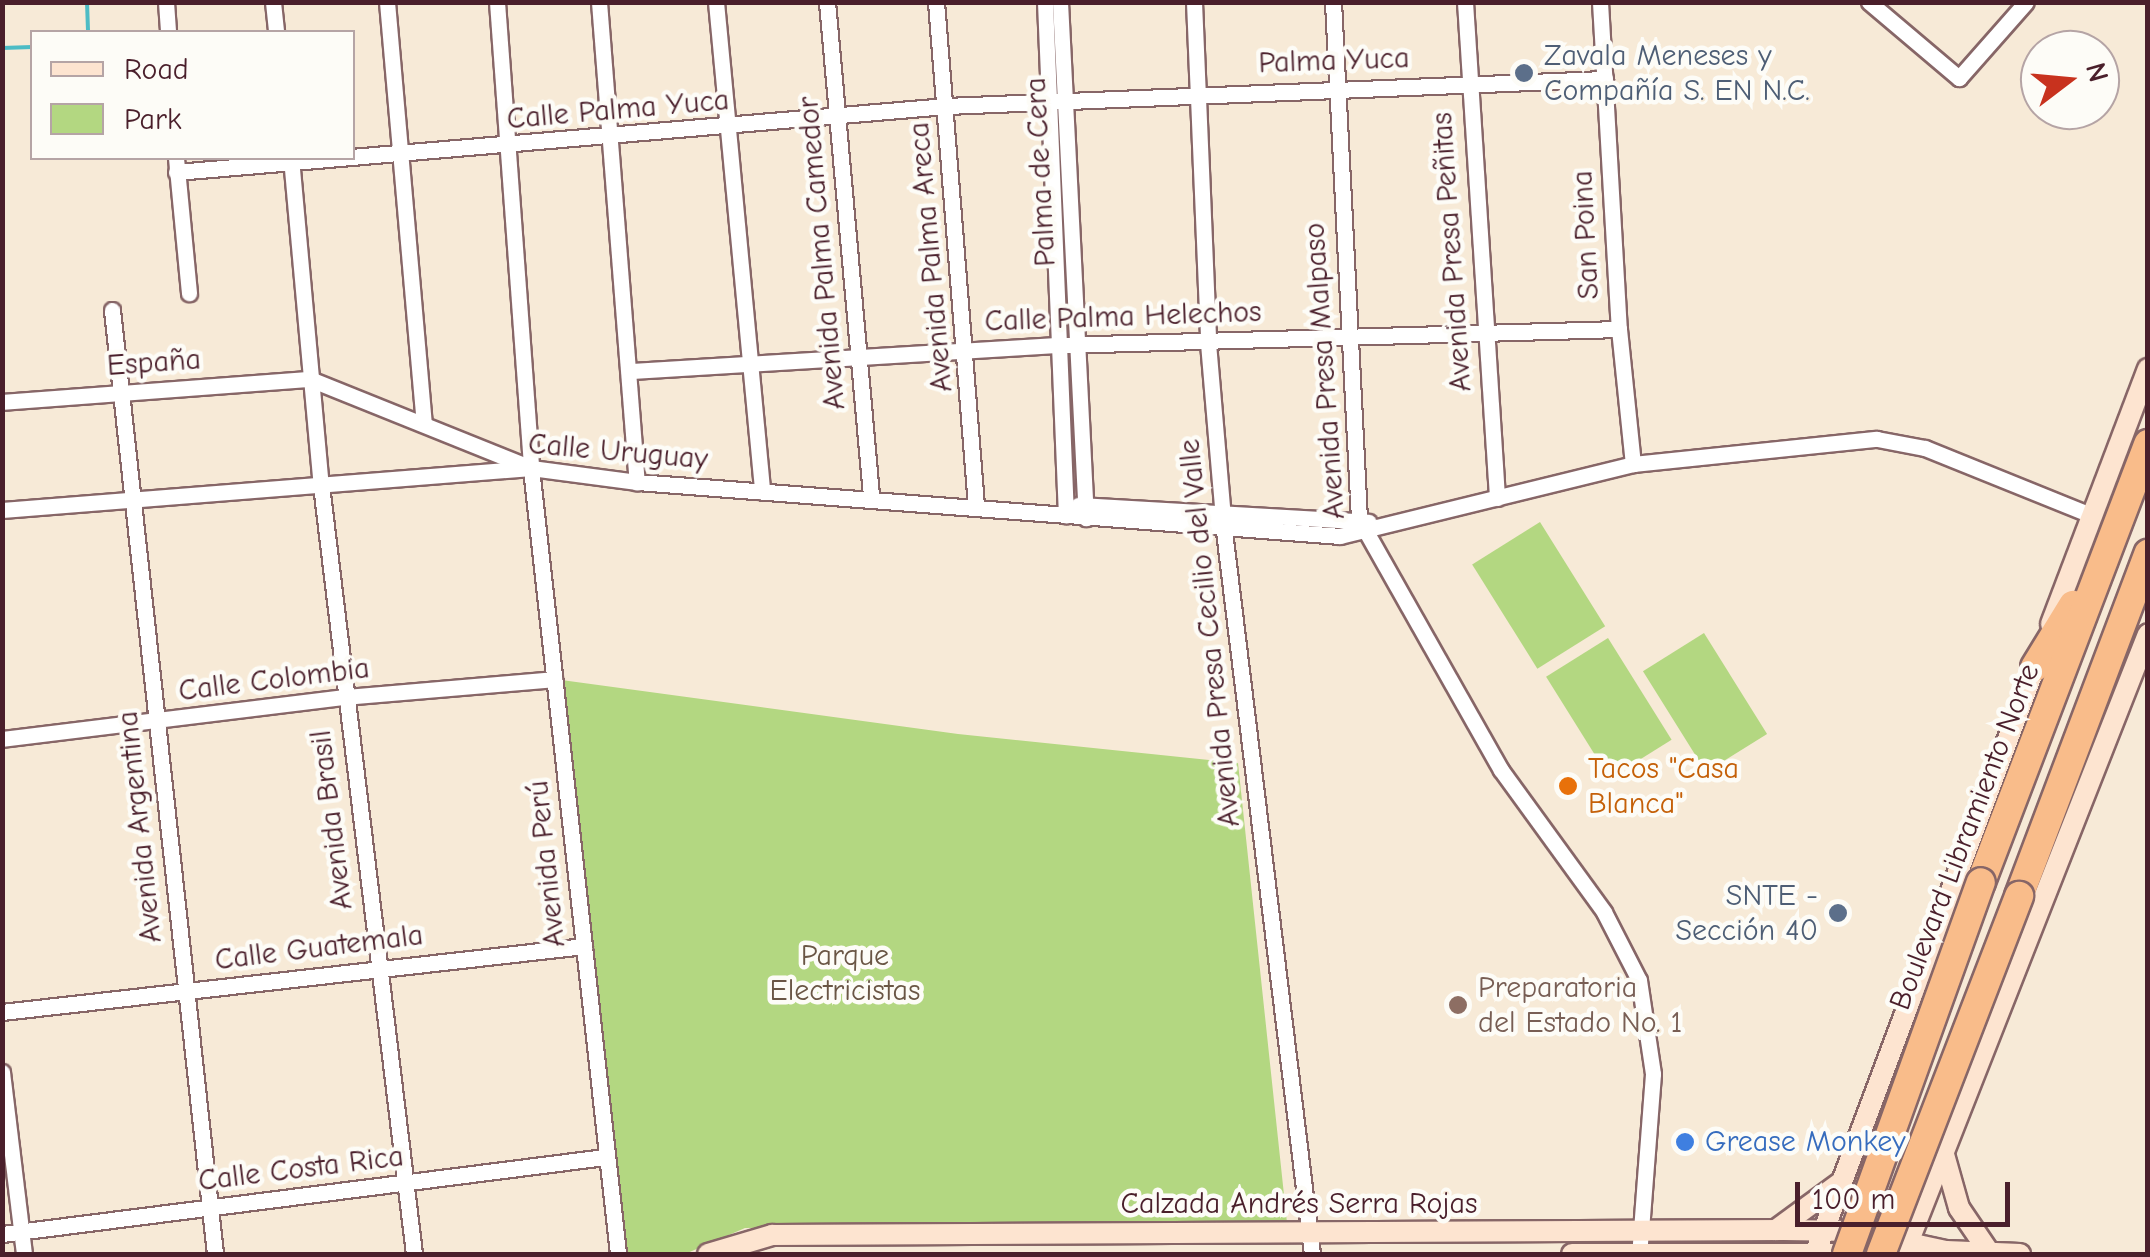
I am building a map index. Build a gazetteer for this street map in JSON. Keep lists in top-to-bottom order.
{
  "streets": {
    "highway": ["Boulevard Libramiento Norte"],
    "main road": ["Calzada Andrés Serra Rojas"],
    "street": [
      "Palma Yuca",
      "Calle Palma Yuca",
      "Palma de Cera",
      "San Poina",
      "Avenida Presa Peñitas",
      "Avenida Palma Camedor",
      "Avenida Palma Areca",
      "Calle Palma Helechos",
      "España",
      "Avenida Presa Malpaso",
      "Calle Uruguay",
      "Avenida Presa Cecilio del Valle",
      "Calle Colombia",
      "Avenida Brasil",
      "Avenida Argentina",
      "Avenida Perú",
      "Calle Guatemala",
      "Calle Costa Rica"
    ]
  },
  "crossings": [
    ["Palma Yuca", "Calle Palma Yuca"],
    ["Palma Yuca", "Palma de Cera"],
    ["Palma Yuca", "San Poina"],
    ["Palma Yuca", "Avenida Presa Peñitas"],
    ["Palma Yuca", "Avenida Presa Malpaso"],
    ["Palma Yuca", "Avenida Presa Cecilio del Valle"],
    ["Calle Palma Yuca", "Palma de Cera"],
    ["Calle Palma Yuca", "Avenida Palma Camedor"],
    ["Calle Palma Yuca", "Avenida Palma Areca"],
    ["Calle Palma Yuca", "Avenida Brasil"],
    ["Calle Palma Yuca", "Avenida Perú"],
    ["Palma de Cera", "Calle Palma Helechos"],
    ["Palma de Cera", "Calle Uruguay"],
    ["San Poina", "Calle Palma Helechos"],
    ["San Poina", "Calle Uruguay"],
    ["Avenida Presa Peñitas", "Calle Palma Helechos"],
    ["Avenida Presa Peñitas", "Calle Uruguay"],
    ["Avenida Palma Camedor", "Calle Palma Helechos"],
    ["Avenida Palma Camedor", "Calle Uruguay"],
    ["Avenida Palma Areca", "Calle Palma Helechos"],
    ["Avenida Palma Areca", "Calle Uruguay"],
    ["Calle Palma Helechos", "Avenida Presa Malpaso"],
    ["Calle Palma Helechos", "Avenida Presa Cecilio del Valle"],
    ["España", "Avenida Brasil"],
    ["España", "Avenida Argentina"],
    ["Avenida Presa Malpaso", "Calle Uruguay"],
    ["Avenida Presa Malpaso", "Calzada Andrés Serra Rojas"],
    ["Calle Uruguay", "Avenida Presa Cecilio del Valle"],
    ["Calle Uruguay", "Avenida Brasil"],
    ["Calle Uruguay", "Avenida Argentina"],
    ["Calle Uruguay", "Avenida Perú"],
    ["Avenida Presa Cecilio del Valle", "Calzada Andrés Serra Rojas"],
    ["Calle Colombia", "Avenida Brasil"],
    ["Calle Colombia", "Avenida Argentina"],
    ["Calle Colombia", "Avenida Perú"],
    ["Avenida Brasil", "Calle Guatemala"],
    ["Avenida Brasil", "Calle Costa Rica"],
    ["Avenida Argentina", "Calle Guatemala"],
    ["Avenida Argentina", "Calle Costa Rica"],
    ["Avenida Perú", "Calle Guatemala"],
    ["Avenida Perú", "Calle Costa Rica"]
  ],
  "parks": ["Parque Electricistas"],
  "places": [
    "Zavala Meneses y Compañía S. EN N.C.",
    "Tacos \"Casa Blanca\"",
    "SNTE - Sección 40",
    "Preparatoria del Estado No. 1",
    "Grease Monkey"
  ],
  "legend": ["Road", "Park"],
  "scale_bar": "100 m",
  "north": "right"
}
